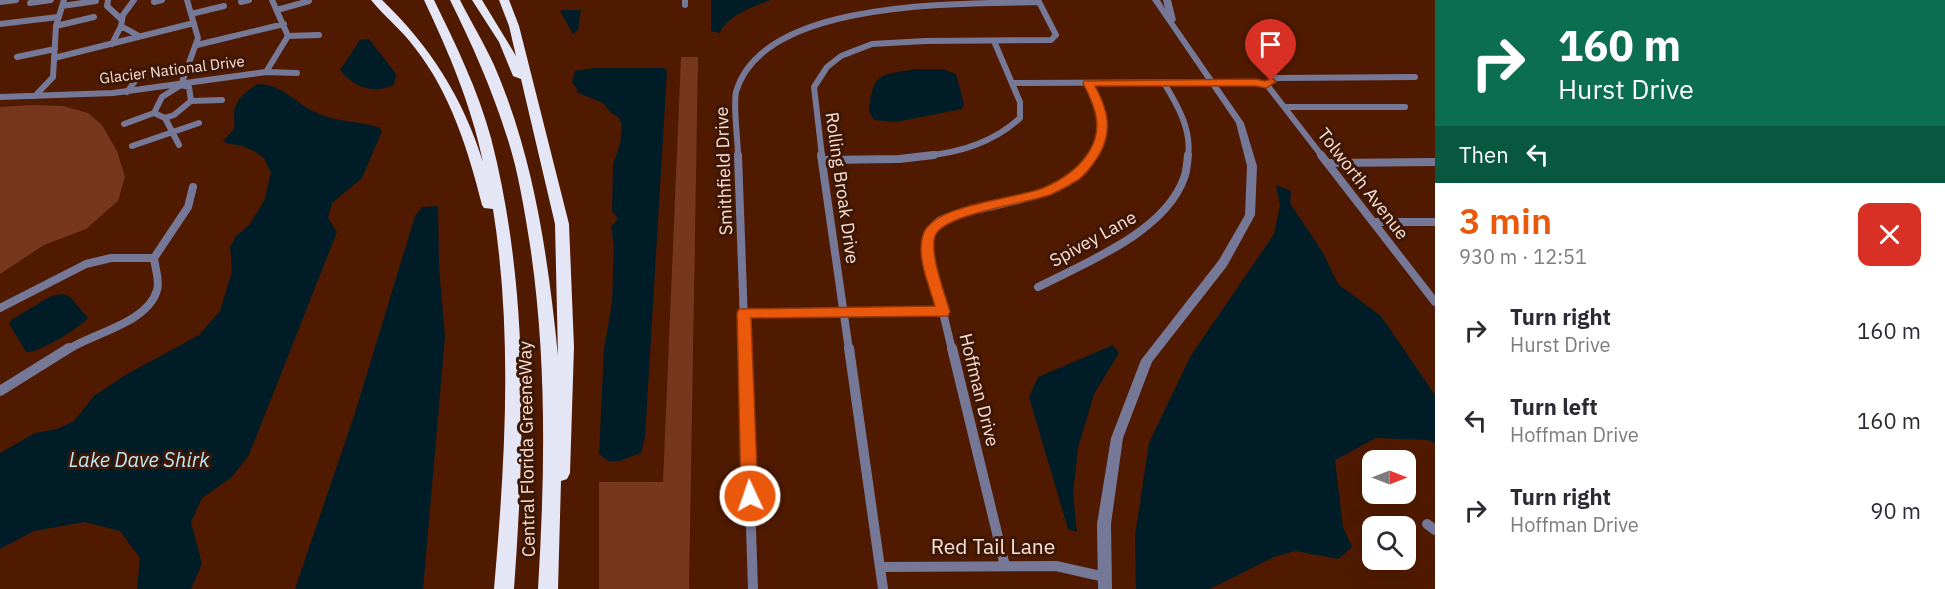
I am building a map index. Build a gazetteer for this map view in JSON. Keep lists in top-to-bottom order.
{
  "streets": {
    "highway": ["Central Florida GreeneWay"],
    "street": [
      "Glacier National Drive",
      "Smithfield Drive",
      "Tolworth Avenue",
      "Rolling Broak Drive",
      "Spivey Lane",
      "Hoffman Drive",
      "Red Tail Lane"
    ]
  },
  "crossings": [
    ["Rolling Broak Drive", "Red Tail Lane"],
    ["Hoffman Drive", "Red Tail Lane"]
  ],
  "water": ["Lake Dave Shirk"],
  "north": "right",
  "page": {
    "turn": ["160 m", "Hurst Drive"],
    "then": "Then",
    "heading": ["3 min", "930 m · 12:51"],
    "list": [
      {
        "name": "Turn right",
        "note": "Hurst Drive",
        "value": "160 m"
      },
      {
        "name": "Turn left",
        "note": "Hoffman Drive",
        "value": "160 m"
      },
      {
        "name": "Turn right",
        "note": "Hoffman Drive",
        "value": "90 m"
      }
    ]
  }
}
